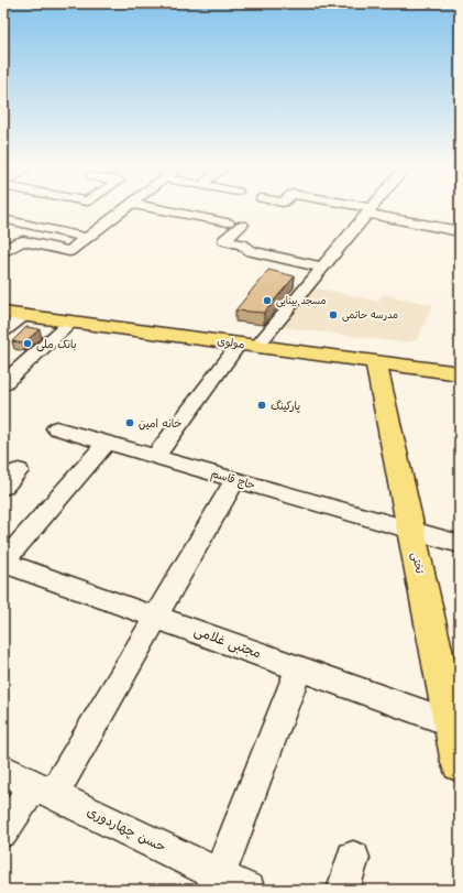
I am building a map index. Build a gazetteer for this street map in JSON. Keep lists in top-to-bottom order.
{
  "streets": {
    "main road": ["مولوی", "تختی"],
    "street": ["حاج قاسم", "مجتبی غلامی", "حسن چهاردوری"]
  },
  "crossings": [
    ["مولوی", "تختی"],
    ["حاج قاسم", "تختی"],
    ["تختی", "مجتبی غلامی"]
  ],
  "places": [
    "مسجد بینایی",
    "مدرسه حاتمی",
    "بانک ملی",
    "پارکینگ",
    "خانه امین"
  ]
}
